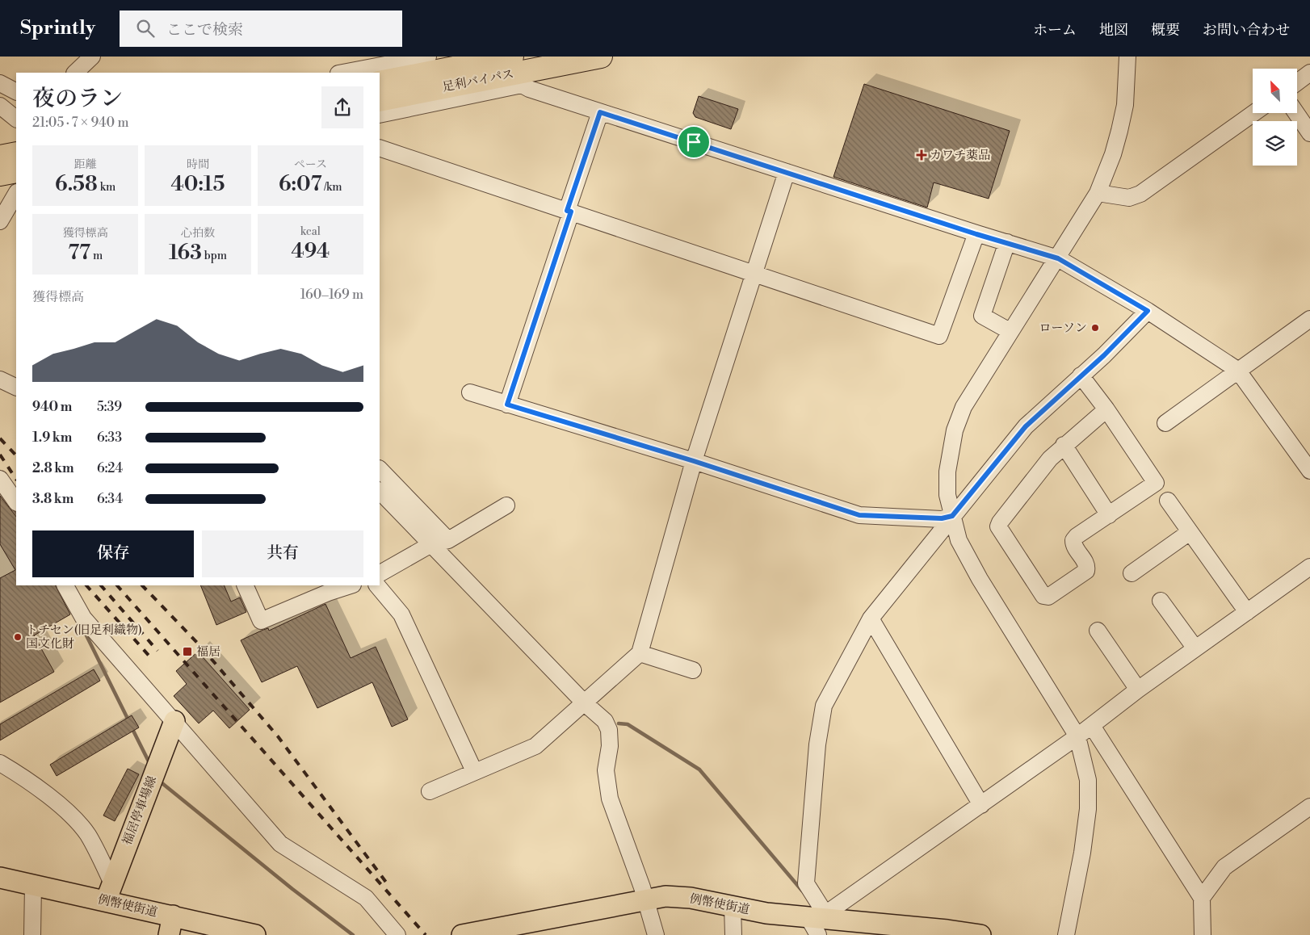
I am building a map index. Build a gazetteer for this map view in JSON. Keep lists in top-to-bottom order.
{
  "streets": {
    "highway": ["足利バイパス"],
    "main road": ["福居停車場線", "例幣使街道"]
  },
  "crossings": [
    ["福居停車場線", "例幣使街道"]
  ],
  "places": {
    "health": ["カワチ薬品"],
    "other": ["ローソン", "トチセン(旧足利織物) 国文化財"],
    "transit": ["福居"]
  },
  "north": "top left",
  "page": {
    "header": "Sprintly",
    "search": "ここで検索",
    "nav": [
      "ホーム",
      "地図",
      "概要",
      "お問い合わせ"
    ],
    "heading": ["夜のラン", "21:05 · 7 × 940 m"],
    "stats": [
      ["距離", "6.58 km"],
      ["時間", "40:15"],
      ["ペース", "6:07 /km"],
      ["獲得標高", "77 m"],
      ["心拍数", "163 bpm"],
      ["kcal", "494"]
    ],
    "chart": ["獲得標高", "160–169 m"],
    "list": [
      {
        "name": "940 m",
        "note": "5:39"
      },
      {
        "name": "1.9 km",
        "note": "6:33"
      },
      {
        "name": "2.8 km",
        "note": "6:24"
      },
      {
        "name": "3.8 km",
        "note": "6:34"
      }
    ],
    "buttons": ["保存", "共有"]
  }
}
